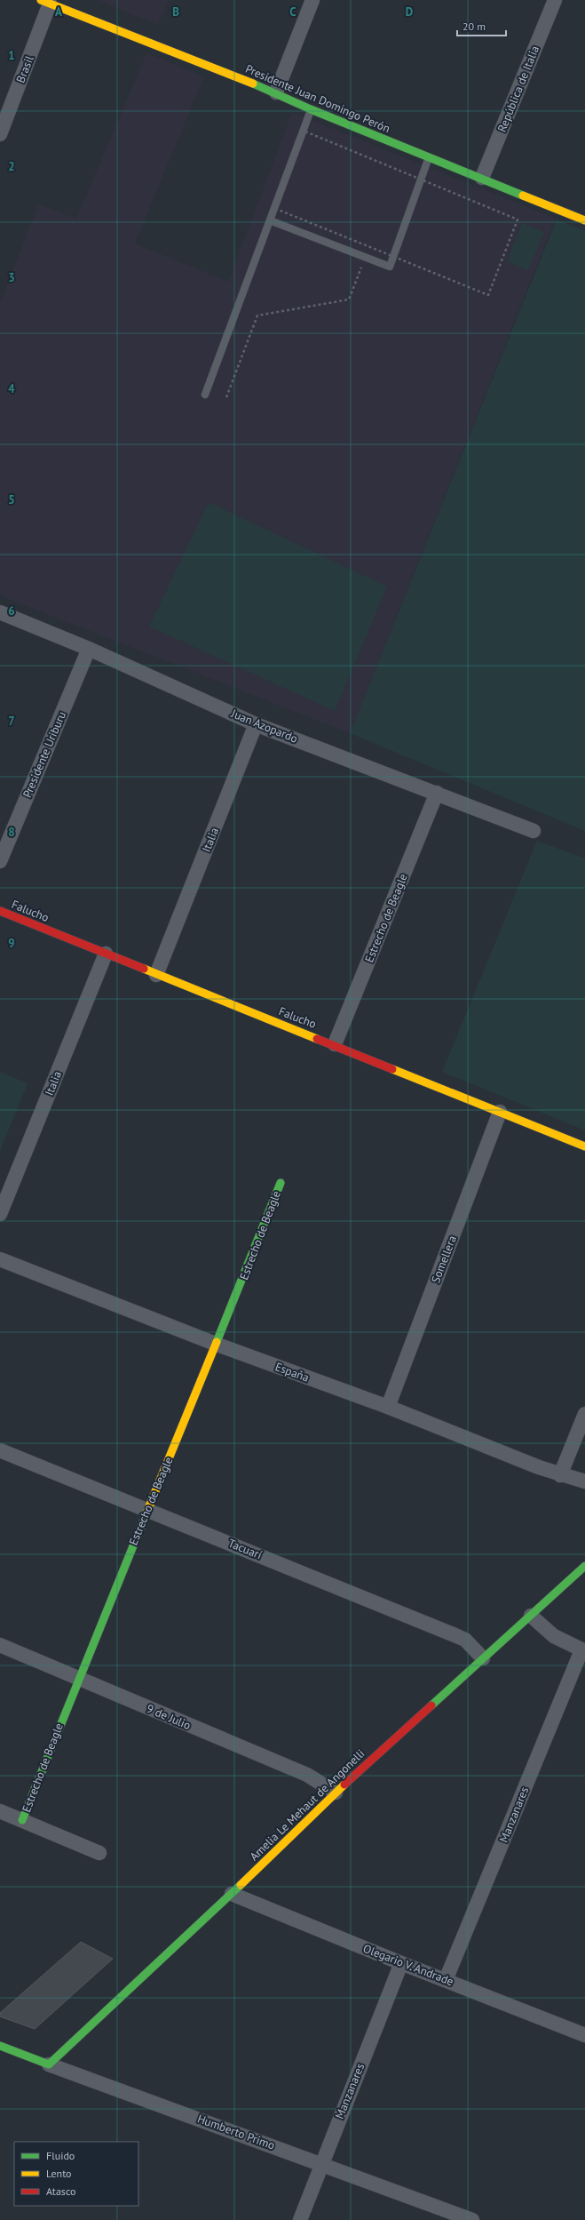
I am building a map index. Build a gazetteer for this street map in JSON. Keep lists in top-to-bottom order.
{
  "streets": {
    "street": [
      "Brasil",
      "República de Italia",
      "Presidente Juan Domingo Perón",
      "Juan Azopardo",
      "Presidente Uriburu",
      "Italia",
      "Falucho",
      "Estrecho de Beagle",
      "Somellera",
      "España",
      "Tacuarí",
      "9 de Julio",
      "Amelia Le Mehaut de Angonelli",
      "Manzanares",
      "Olegario V. Andrade",
      "Humberto Primo"
    ]
  },
  "crossings": [
    ["Brasil", "Presidente Juan Domingo Perón"],
    ["República de Italia", "Presidente Juan Domingo Perón"],
    ["Juan Azopardo", "Presidente Uriburu"],
    ["Juan Azopardo", "Italia"],
    ["Juan Azopardo", "Estrecho de Beagle"],
    ["Italia", "Falucho"],
    ["Falucho", "Estrecho de Beagle"],
    ["Falucho", "Somellera"],
    ["Estrecho de Beagle", "España"],
    ["Estrecho de Beagle", "Tacuarí"],
    ["Estrecho de Beagle", "9 de Julio"],
    ["Somellera", "España"],
    ["Tacuarí", "Amelia Le Mehaut de Angonelli"],
    ["9 de Julio", "Amelia Le Mehaut de Angonelli"],
    ["Amelia Le Mehaut de Angonelli", "Olegario V. Andrade"],
    ["Amelia Le Mehaut de Angonelli", "Humberto Primo"],
    ["Manzanares", "Olegario V. Andrade"],
    ["Manzanares", "Humberto Primo"]
  ],
  "legend": ["Fluido", "Lento", "Atasco"],
  "scale_bar": "20 m",
  "grid": {
    "columns": [
      "A",
      "B",
      "C",
      "D"
    ],
    "rows": [
      "1",
      "2",
      "3",
      "4",
      "5",
      "6",
      "7",
      "8",
      "9"
    ]
  }
}
